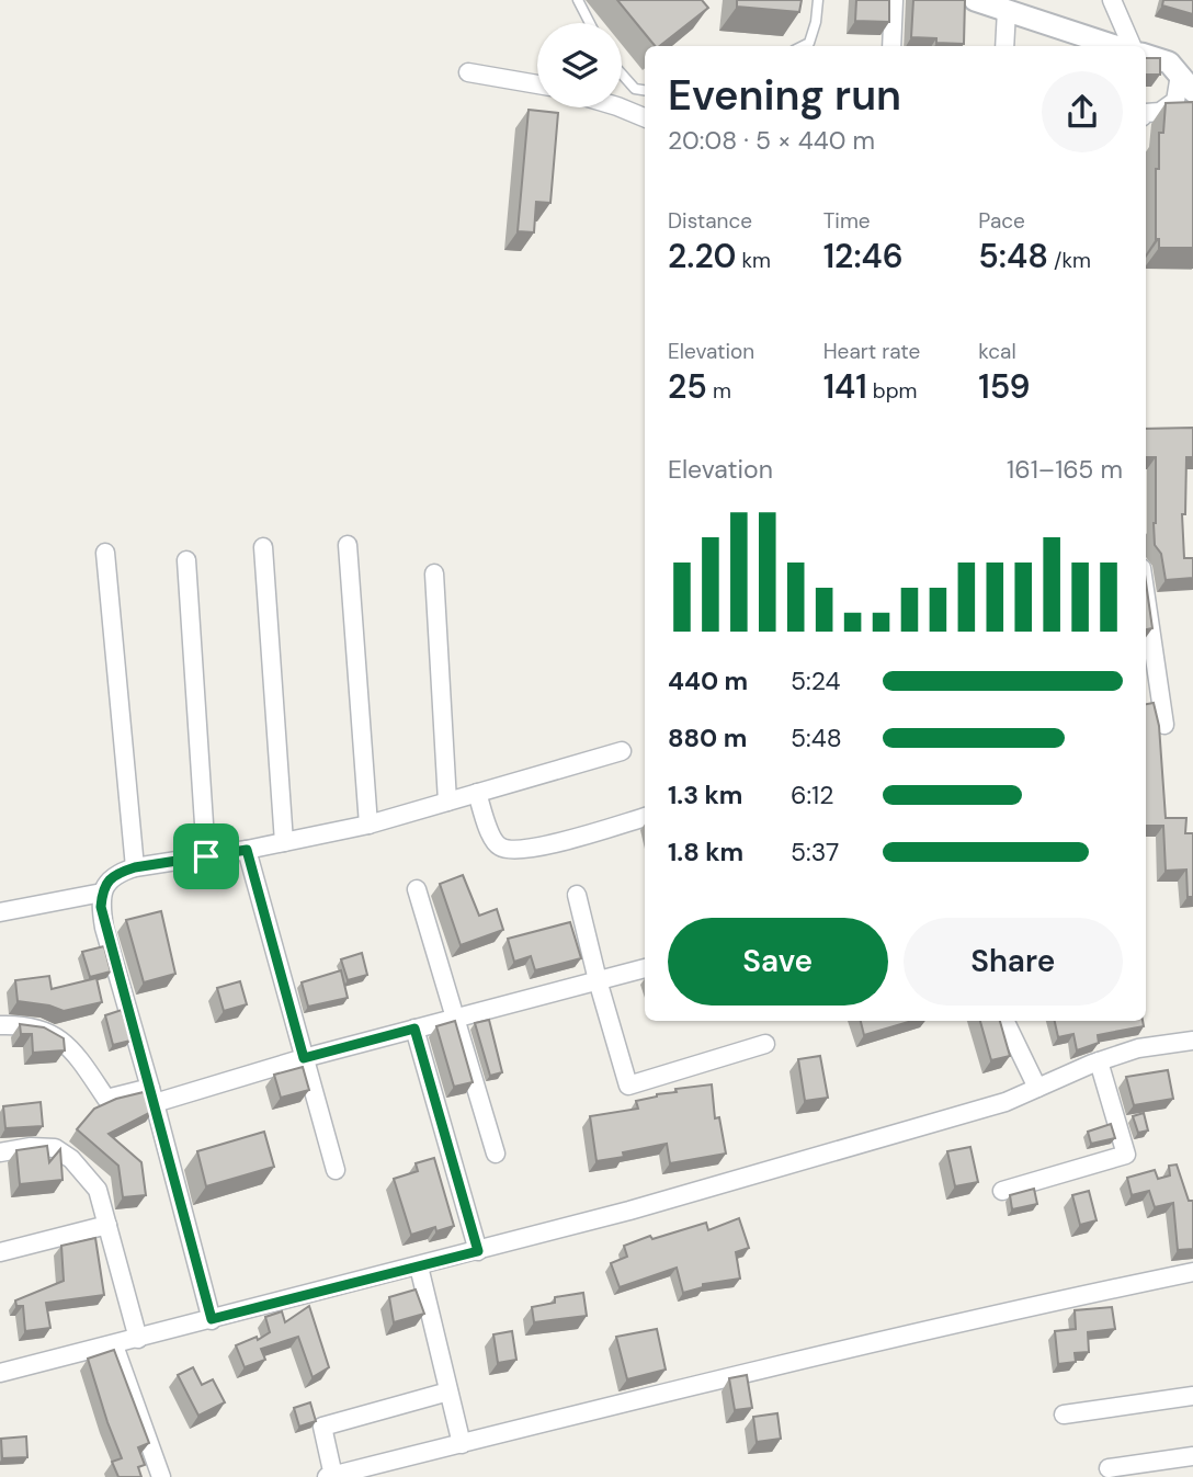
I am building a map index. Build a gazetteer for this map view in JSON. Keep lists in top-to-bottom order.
{
  "page": {
    "heading": ["Evening run", "20:08 · 5 × 440 m"],
    "stats": [
      ["Distance", "2.20 km"],
      ["Time", "12:46"],
      ["Pace", "5:48 /km"],
      ["Elevation", "25 m"],
      ["Heart rate", "141 bpm"],
      ["kcal", "159"]
    ],
    "chart": ["Elevation", "161–165 m"],
    "list": [
      {
        "name": "440 m",
        "note": "5:24"
      },
      {
        "name": "880 m",
        "note": "5:48"
      },
      {
        "name": "1.3 km",
        "note": "6:12"
      },
      {
        "name": "1.8 km",
        "note": "5:37"
      }
    ],
    "buttons": ["Save", "Share"]
  }
}
